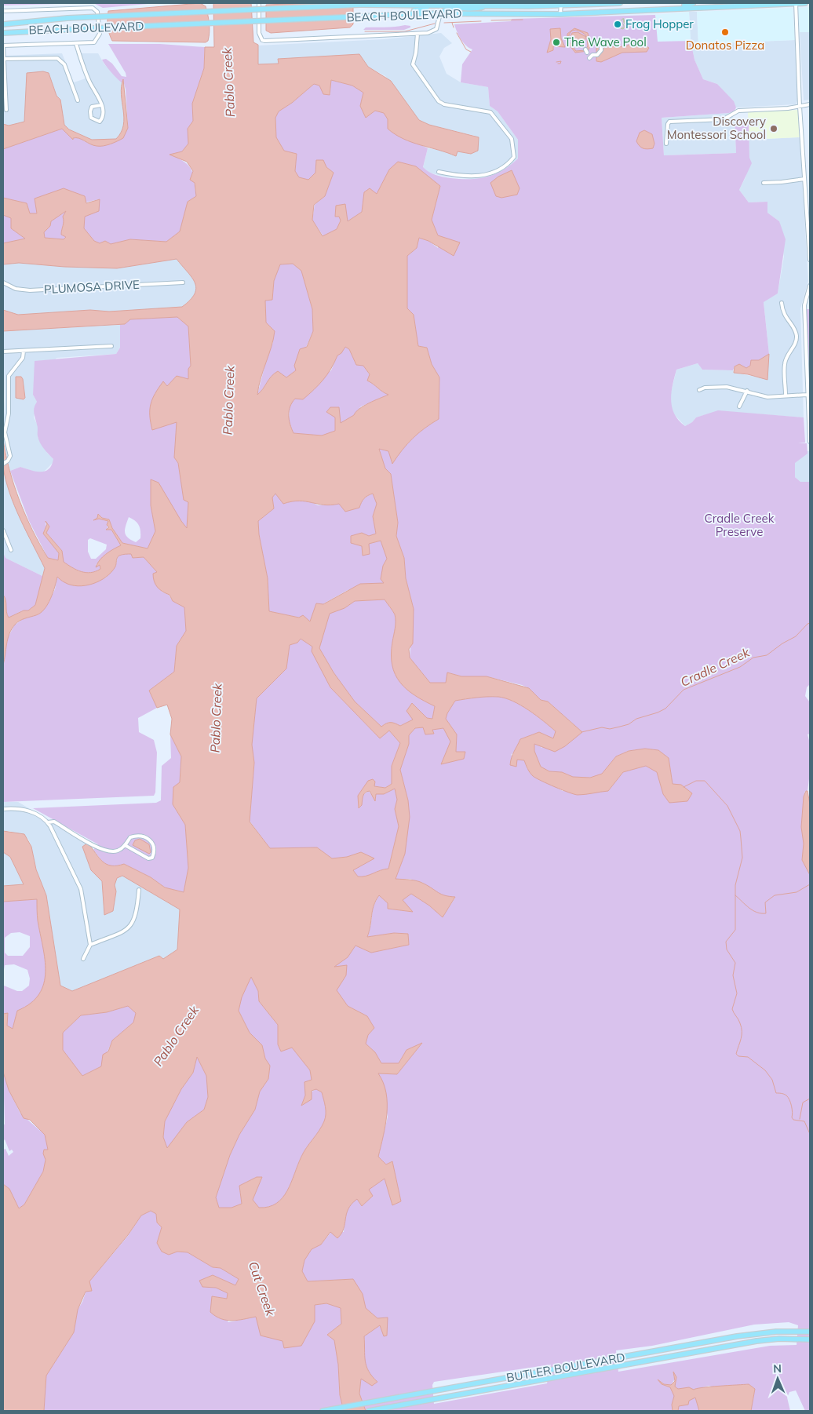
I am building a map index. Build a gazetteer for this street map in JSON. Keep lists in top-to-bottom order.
{
  "streets": {
    "highway": ["BEACH BOULEVARD", "BUTLER BOULEVARD"],
    "street": ["PLUMOSA DRIVE"]
  },
  "water": ["Pablo Creek", "Cradle Creek", "Cut Creek"],
  "parks": ["Cradle Creek Preserve"],
  "places": [
    "Frog Hopper",
    "Donatos Pizza",
    "The Wave Pool",
    "Discovery Montessori School"
  ],
  "north": "top"
}
